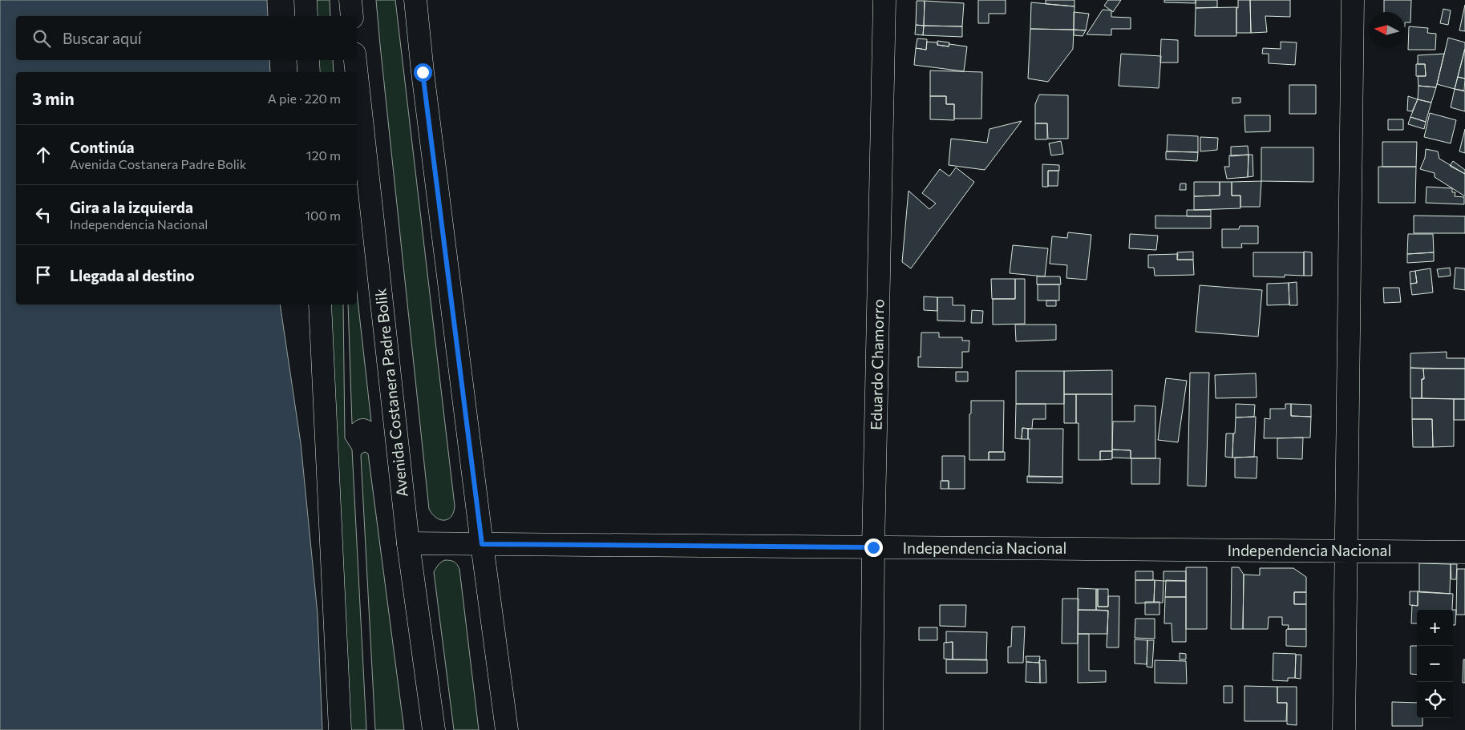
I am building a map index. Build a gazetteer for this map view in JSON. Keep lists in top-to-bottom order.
{
  "streets": {
    "street": ["Eduardo Chamorro", "Avenida Costanera Padre Bolik", "Independencia Nacional"]
  },
  "crossings": [
    ["Eduardo Chamorro", "Independencia Nacional"],
    ["Avenida Costanera Padre Bolik", "Independencia Nacional"]
  ],
  "north": "left",
  "page": {
    "search": "Buscar aquí",
    "heading": ["3 min", "A pie · 220 m"],
    "list": [
      ["Continúa", "Avenida Costanera Padre Bolik", "120 m"],
      ["Gira a la izquierda", "Independencia Nacional", "100 m"],
      "Llegada al destino"
    ],
    "map_buttons": ["+", "−"]
  }
}
